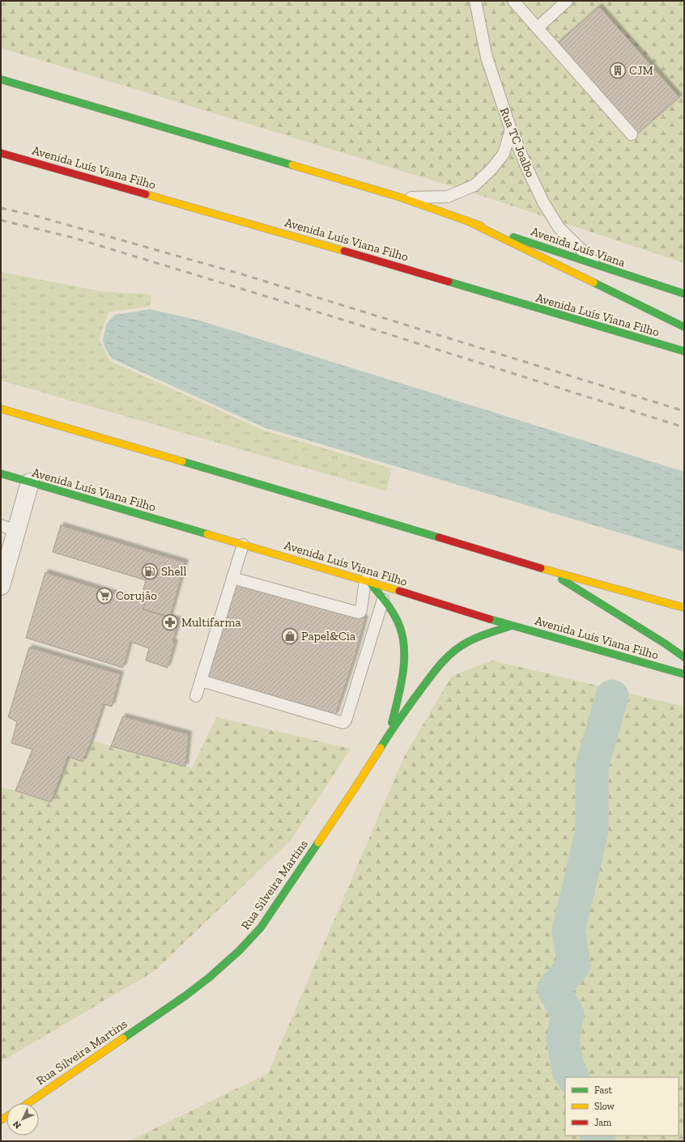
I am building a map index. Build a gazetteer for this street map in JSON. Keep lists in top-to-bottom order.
{
  "streets": {
    "main road": ["Avenida Luís Viana Filho", "Avenida Luís Viana", "Rua Silveira Martins"],
    "lane": ["Rua TC Joalbo"]
  },
  "crossings": [
    ["Rua TC Joalbo", "Avenida Luís Viana"],
    ["Avenida Luís Viana Filho", "Rua Silveira Martins"]
  ],
  "places": {
    "building": ["CJM"],
    "fuel station": ["Shell"],
    "supermarket": ["Corujão"],
    "pharmacy": ["Multifarma"],
    "shop": ["Papel&Cia"]
  },
  "legend": ["Fast", "Slow", "Jam"],
  "north": "bottom left"
}
